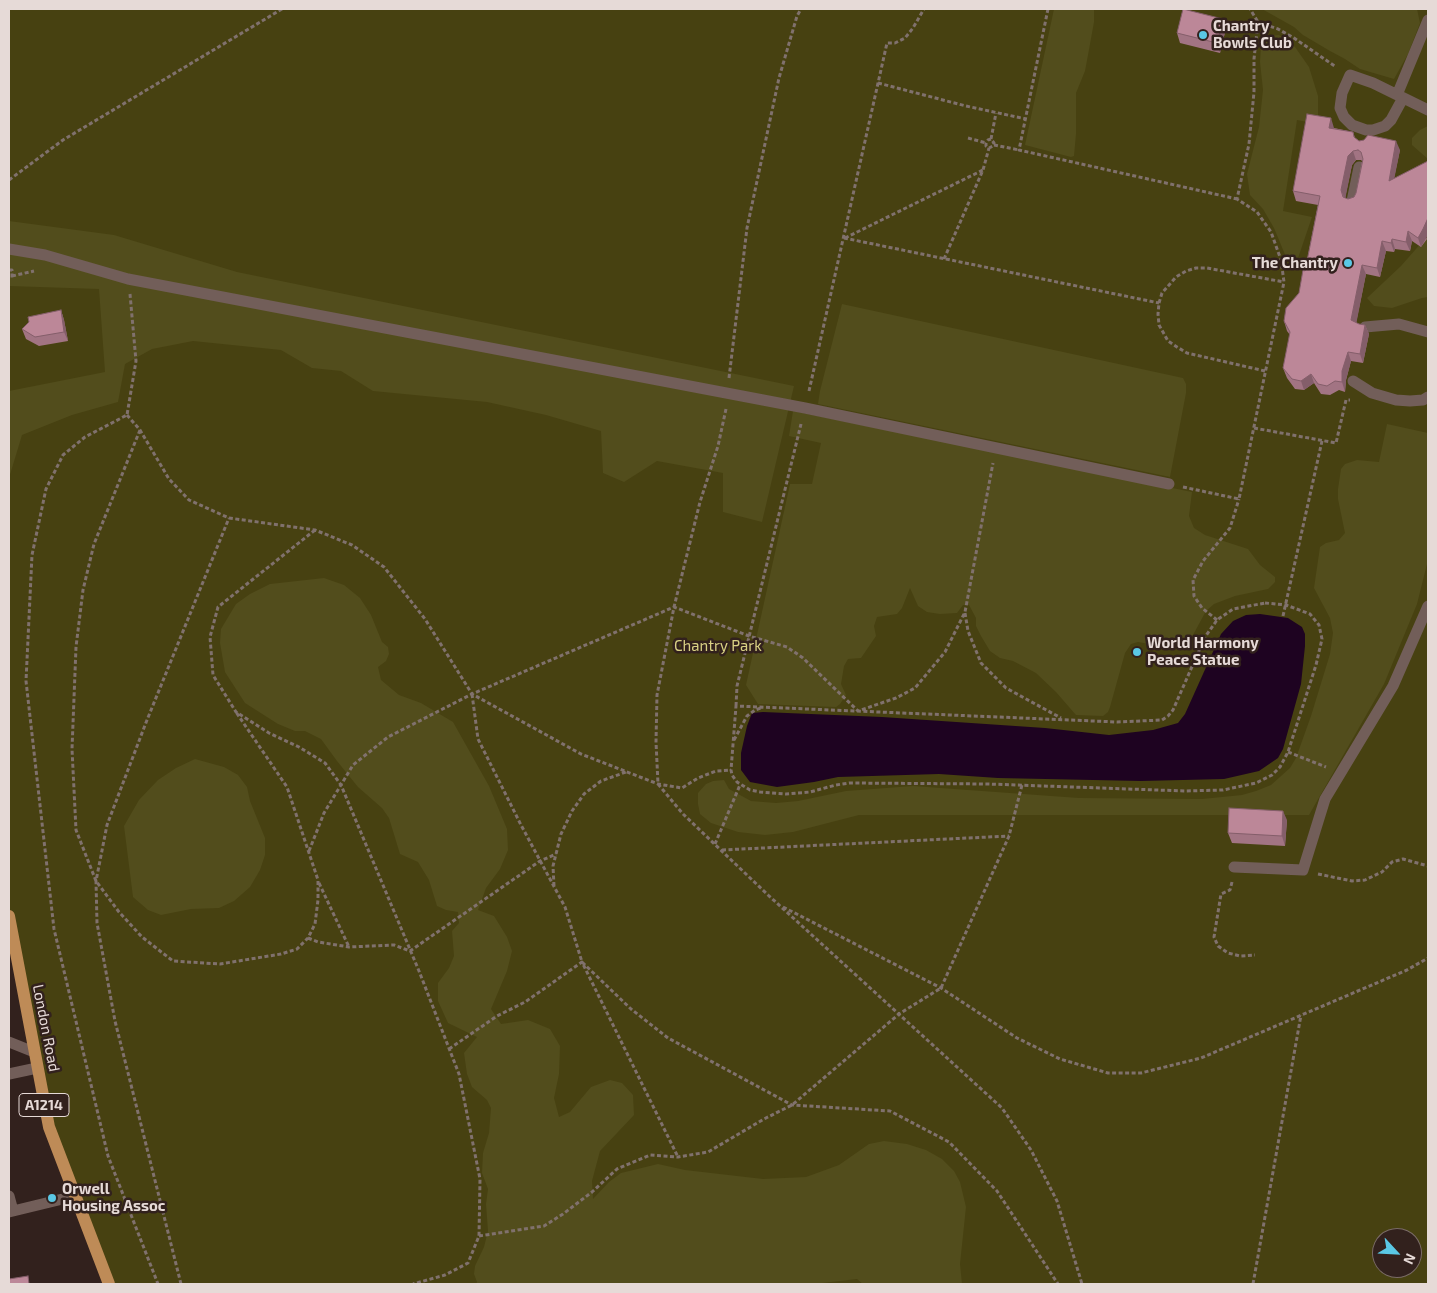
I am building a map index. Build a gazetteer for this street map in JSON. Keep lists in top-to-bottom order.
{
  "streets": {
    "main road": ["London Road", "A1214"]
  },
  "parks": ["Chantry Park"],
  "places": [
    "Chantry Bowls Club",
    "The Chantry",
    "World Harmony Peace Statue",
    "Orwell Housing Assoc"
  ],
  "north": "bottom right"
}
